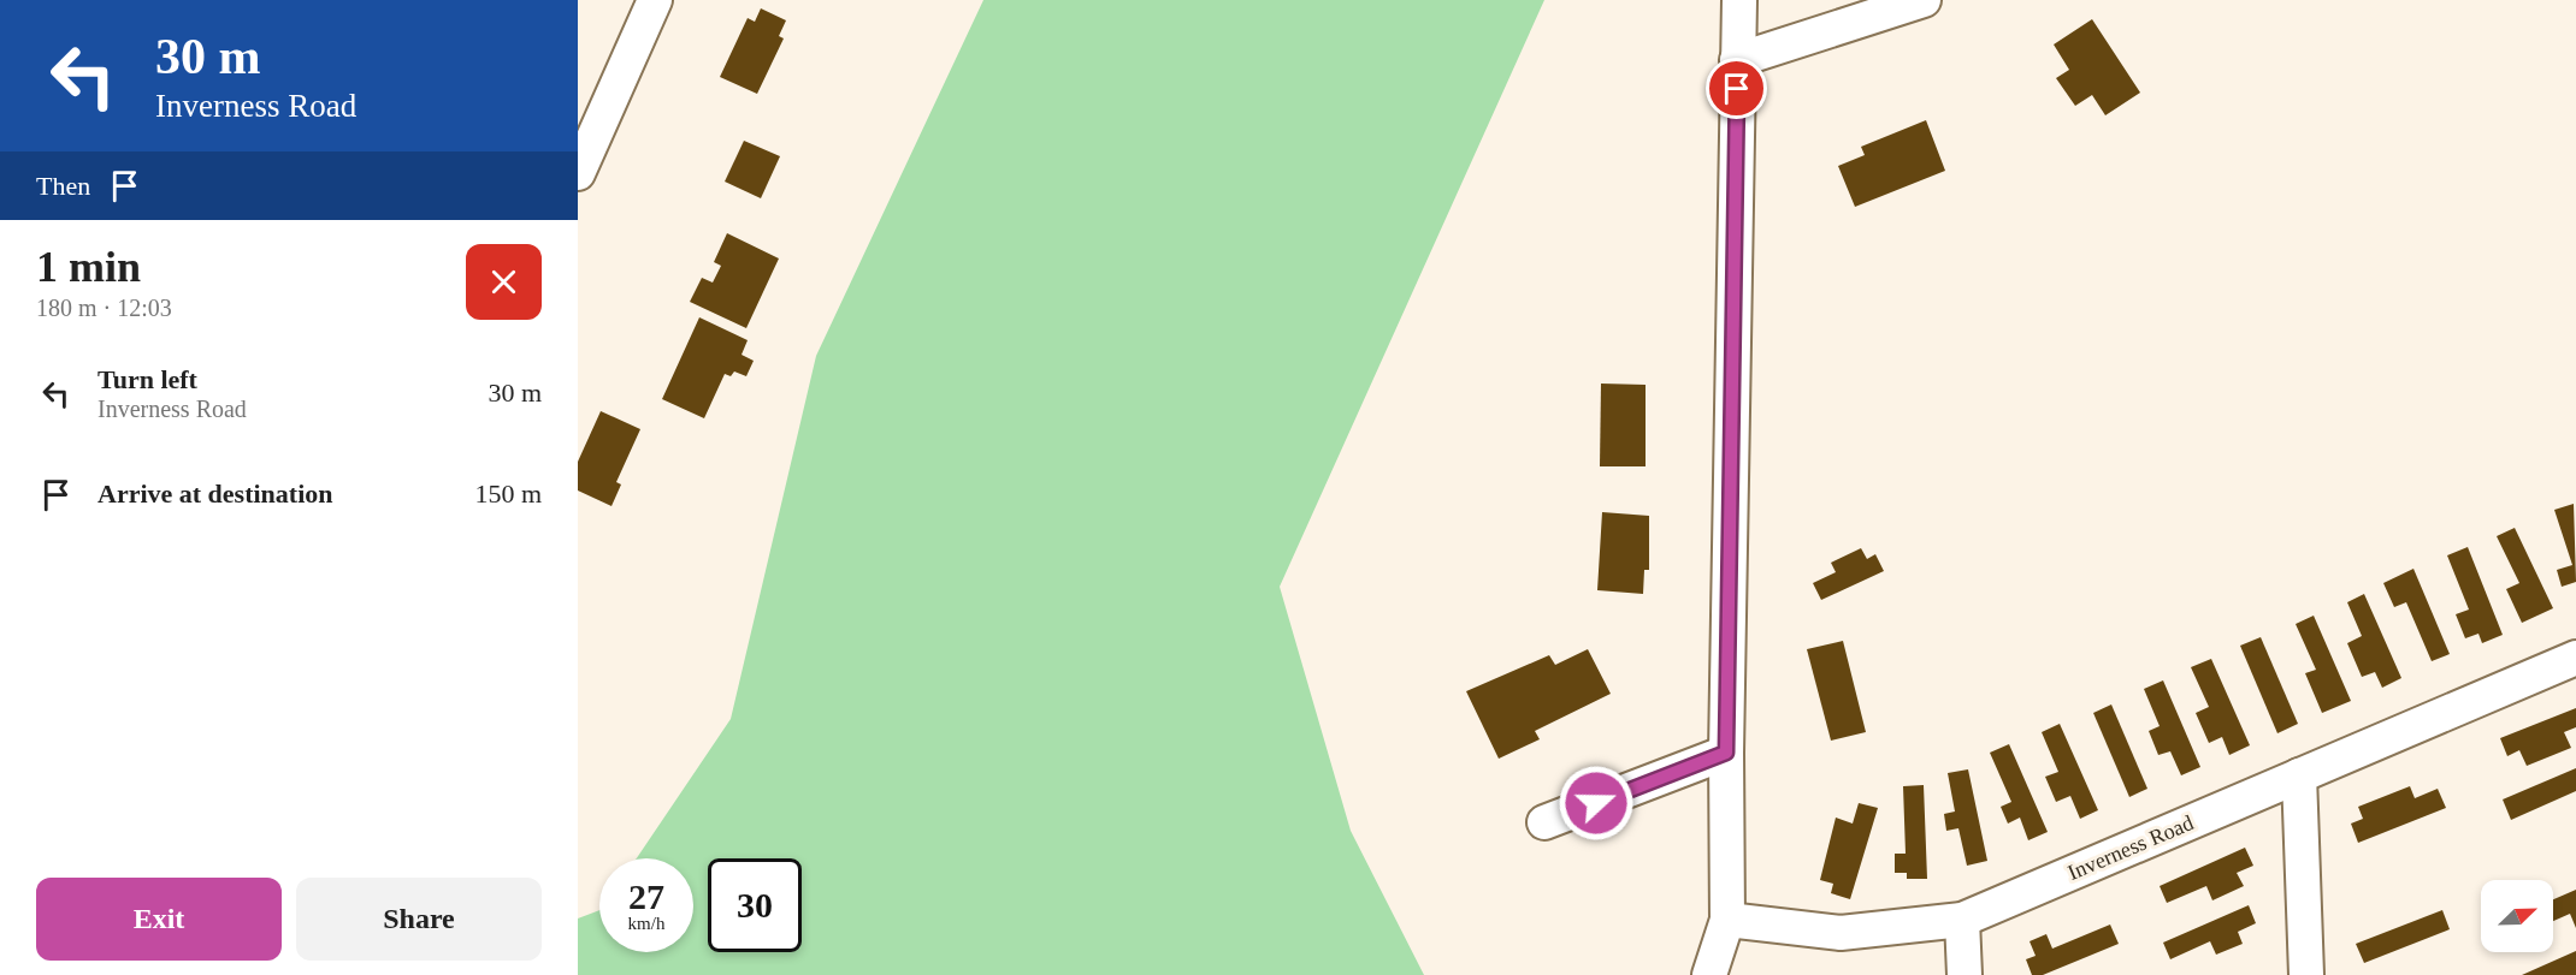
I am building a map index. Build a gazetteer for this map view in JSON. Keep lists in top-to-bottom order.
{
  "streets": {
    "street": ["Inverness Road"]
  },
  "north": "top right",
  "page": {
    "turn": ["30 m", "Inverness Road"],
    "then": "Then",
    "heading": ["1 min", "180 m · 12:03"],
    "list": [
      {
        "name": "Turn left",
        "note": "Inverness Road",
        "value": "30 m"
      },
      {
        "name": "Arrive at destination",
        "value": "150 m"
      }
    ],
    "speed": "27 km/h",
    "limit": "30",
    "buttons": ["Exit", "Share"]
  }
}
